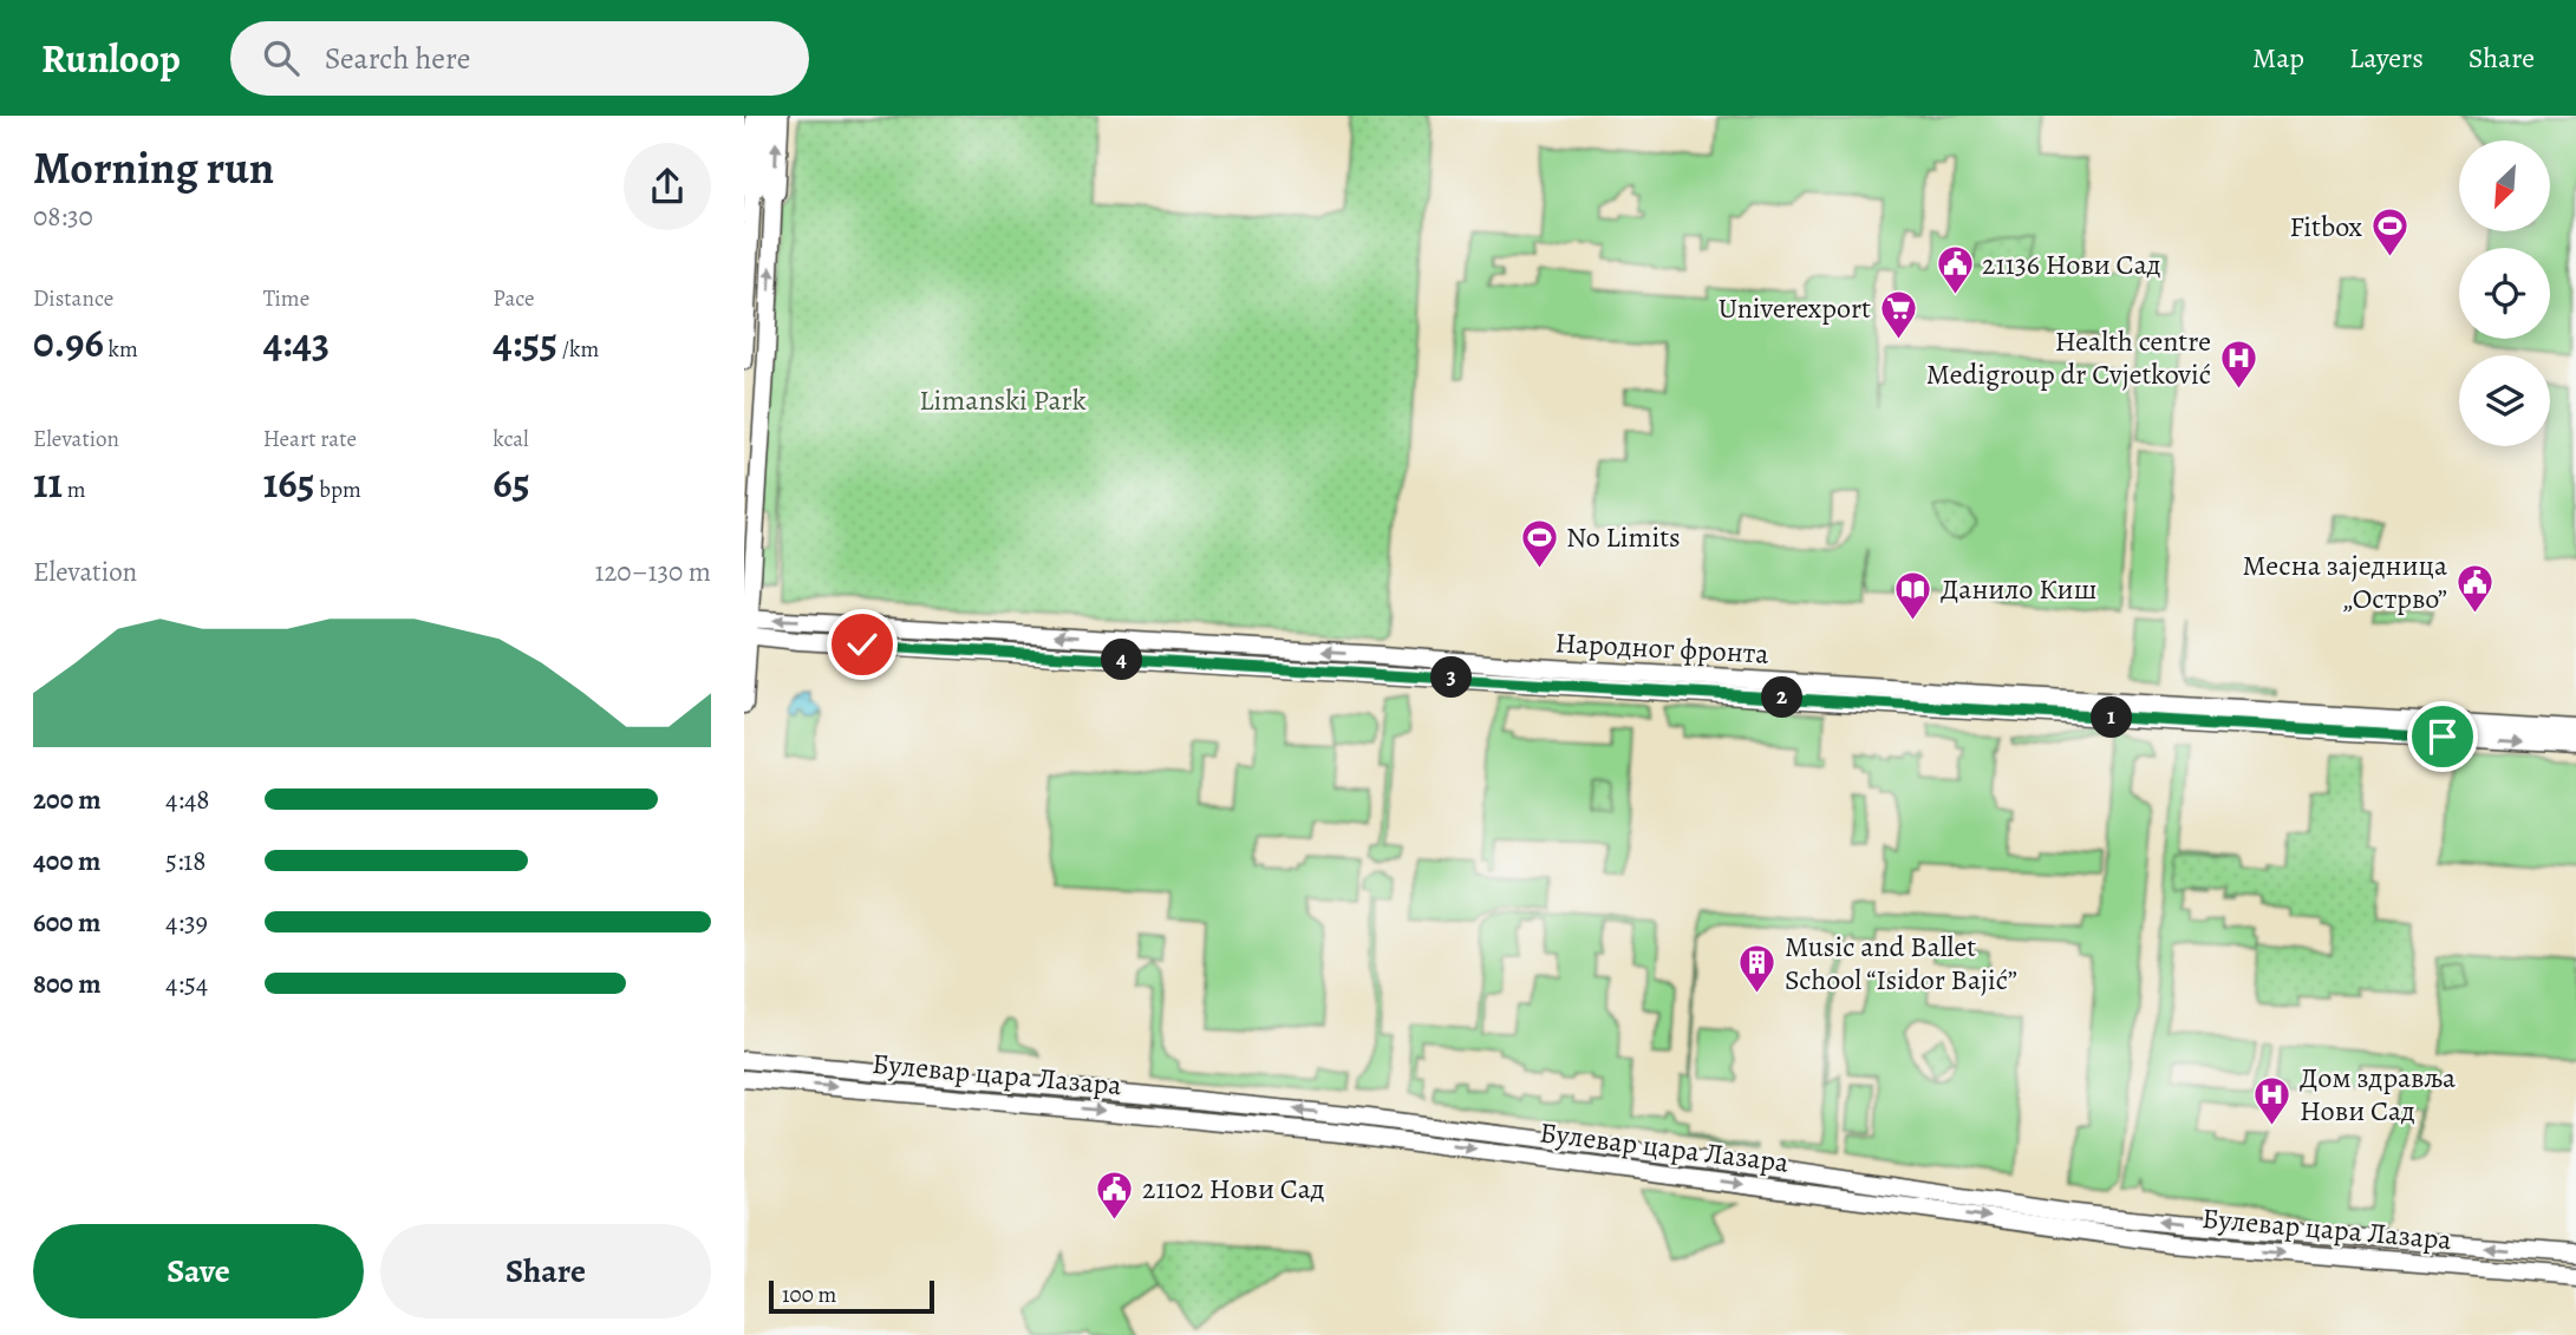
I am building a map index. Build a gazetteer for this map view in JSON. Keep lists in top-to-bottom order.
{
  "streets": {
    "main road": ["Народног фронта", "Булевар цара Лазара"]
  },
  "parks": ["Limanski Park"],
  "places": {
    "sports": ["Fitbox", "No Limits"],
    "public building": ["21136 Нови Сад", "Месна заједница „Острво”", "21102 Нови Сад"],
    "supermarket": ["Univerexport"],
    "hospital": ["Health centre Medigroup dr Cvjetković", "Дом здравља Нови Сад"],
    "library": ["Данило Киш"],
    "building": ["Music and Ballet School “Isidor Bajić”"]
  },
  "scale_bar": "100 m",
  "north": "bottom left",
  "page": {
    "header": "Runloop",
    "search": "Search here",
    "nav": ["Map", "Layers", "Share"],
    "heading": ["Morning run", "08:30"],
    "stats": [
      ["Distance", "0.96 km"],
      ["Time", "4:43"],
      ["Pace", "4:55 /km"],
      ["Elevation", "11 m"],
      ["Heart rate", "165 bpm"],
      ["kcal", "65"]
    ],
    "chart": ["Elevation", "120–130 m"],
    "pins": [
      "4",
      "3",
      "2",
      "1"
    ],
    "list": [
      {
        "name": "200 m",
        "note": "4:48"
      },
      {
        "name": "400 m",
        "note": "5:18"
      },
      {
        "name": "600 m",
        "note": "4:39"
      },
      {
        "name": "800 m",
        "note": "4:54"
      }
    ],
    "buttons": ["Save", "Share"],
    "scale": "100 m"
  }
}
